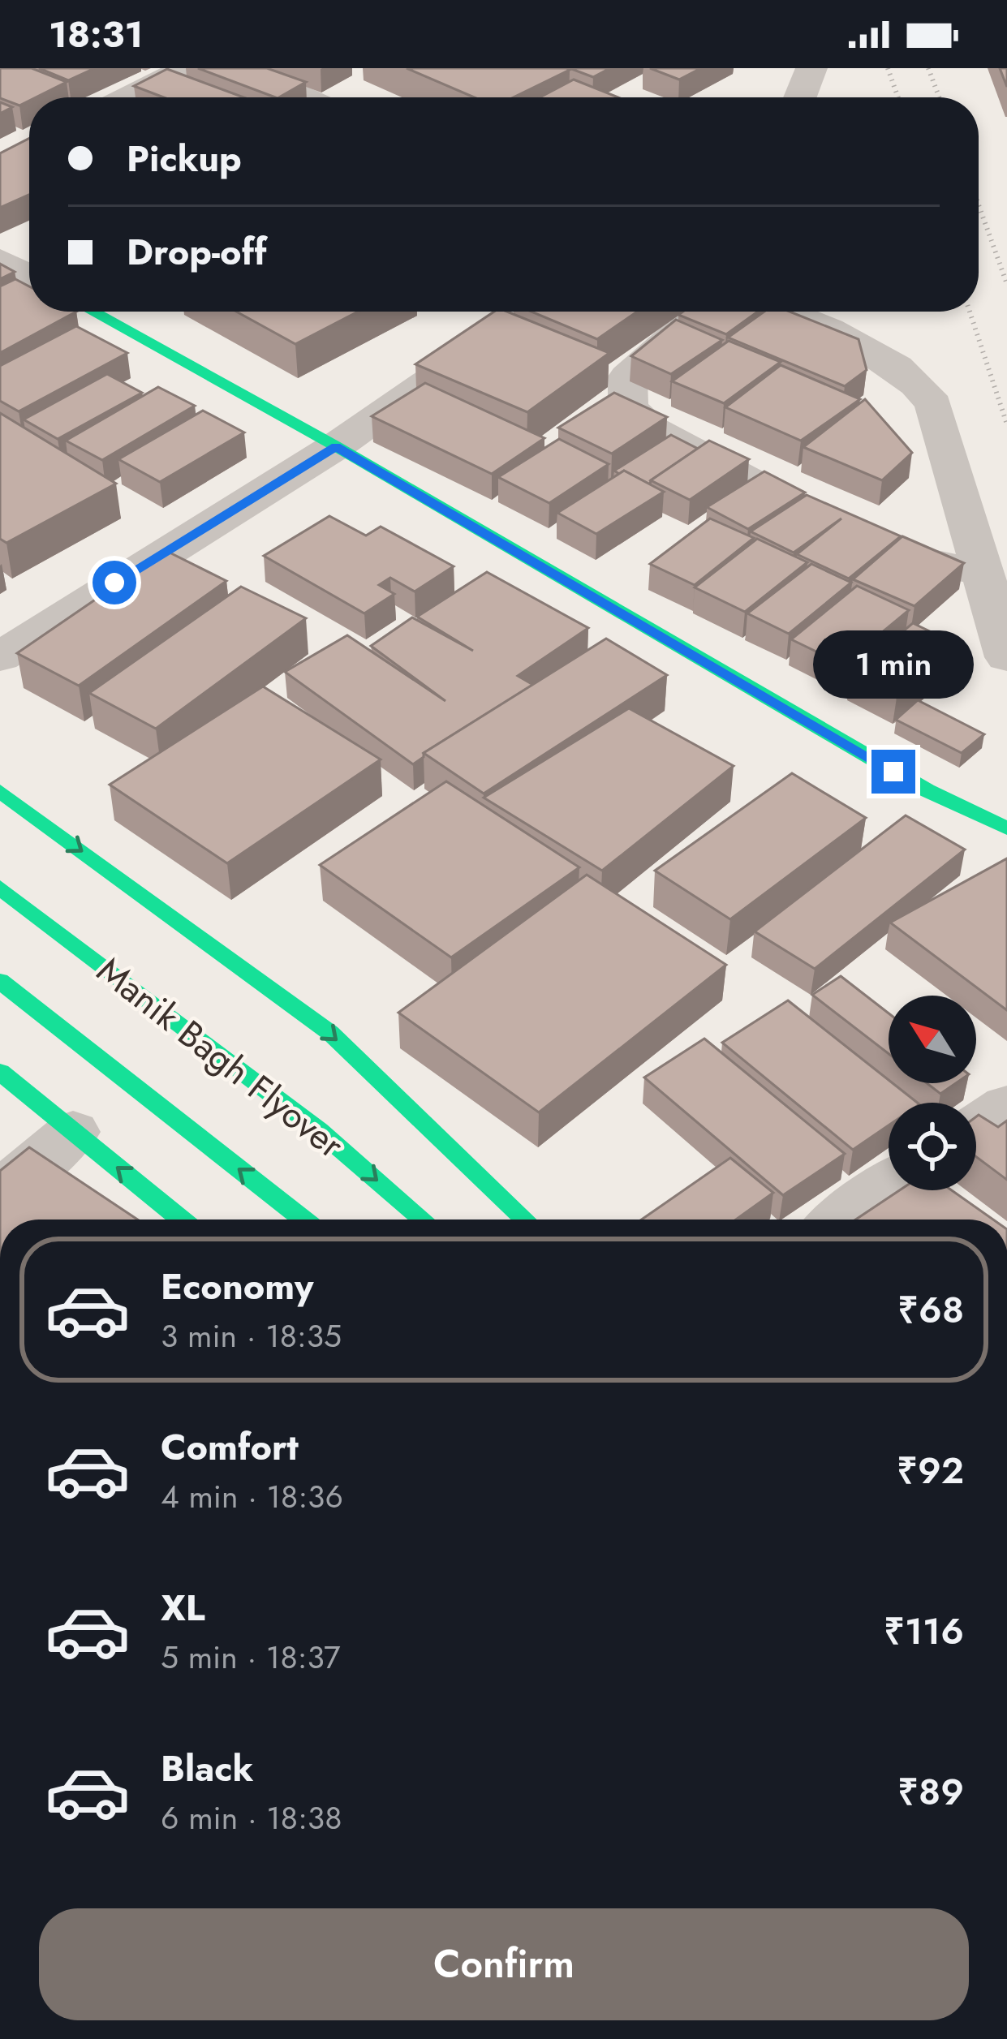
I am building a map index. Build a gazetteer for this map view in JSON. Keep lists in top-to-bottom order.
{
  "streets": {
    "street": ["Manik Bagh Flyover"]
  },
  "north": "top left",
  "page": {
    "status": "18:31",
    "banner": ["Pickup", "Drop-off"],
    "bubble": "1 min",
    "list": [
      {
        "name": "Economy",
        "note": "3 min · 18:35",
        "value": "₹68"
      },
      {
        "name": "Comfort",
        "note": "4 min · 18:36",
        "value": "₹92"
      },
      {
        "name": "XL",
        "note": "5 min · 18:37",
        "value": "₹116"
      },
      {
        "name": "Black",
        "note": "6 min · 18:38",
        "value": "₹89"
      }
    ],
    "buttons": "Confirm"
  }
}
